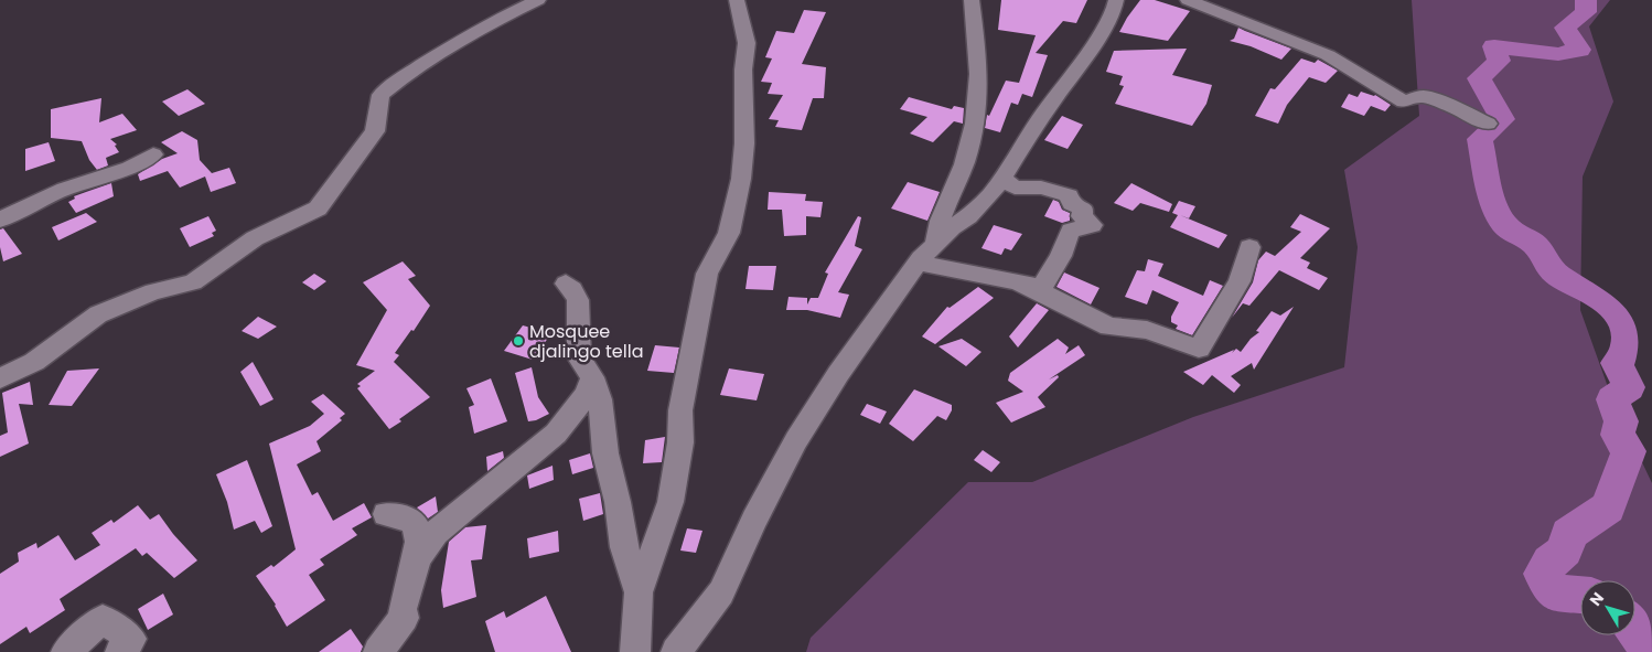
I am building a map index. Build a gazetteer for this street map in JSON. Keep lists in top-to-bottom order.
{
  "places": ["Mosquee djalingo tella"],
  "north": "top left"
}
